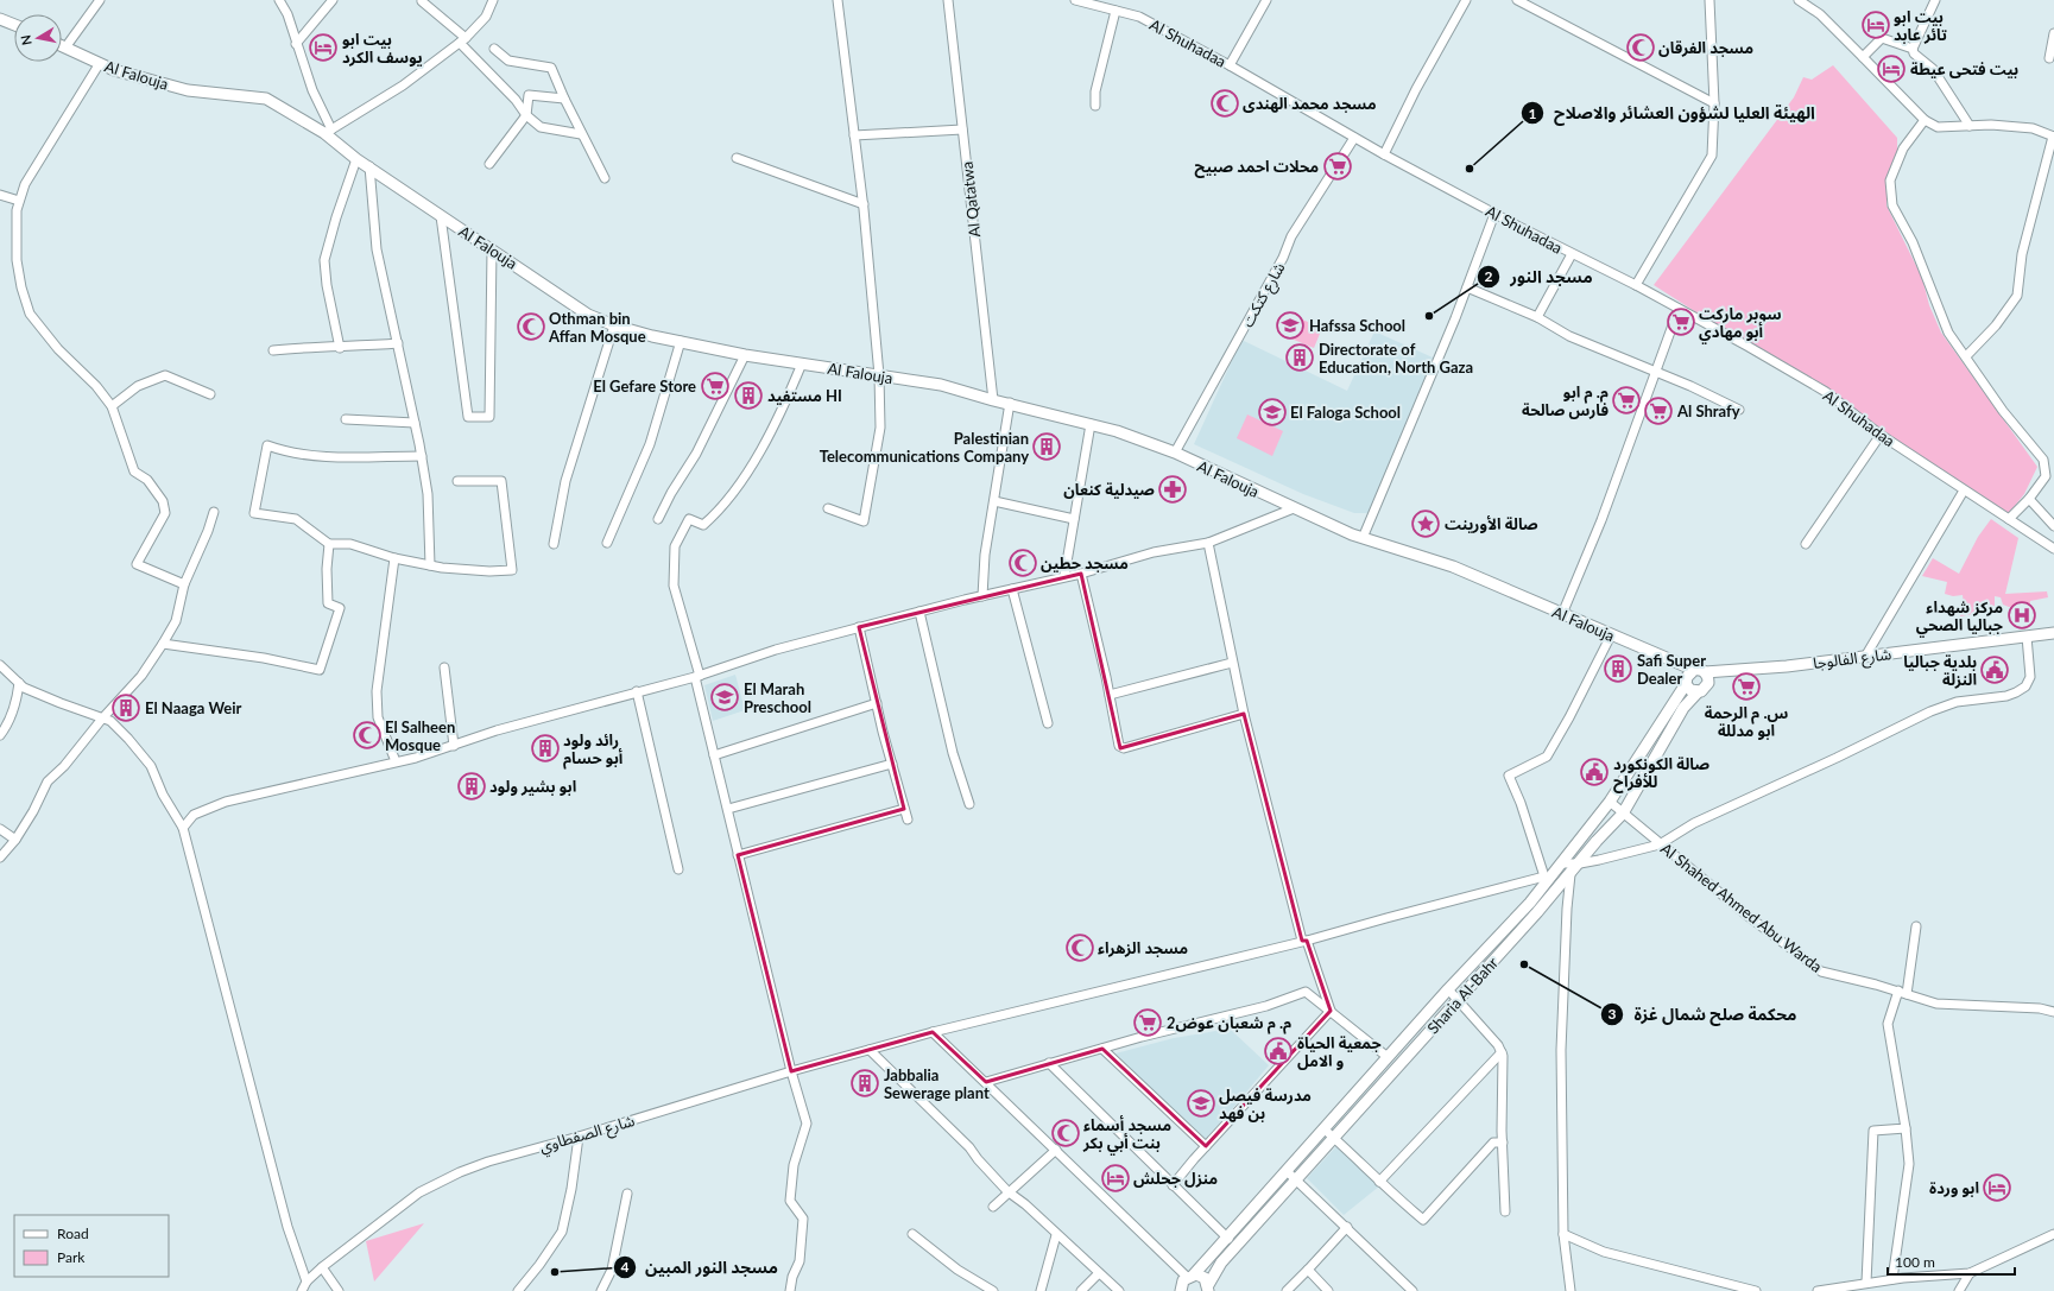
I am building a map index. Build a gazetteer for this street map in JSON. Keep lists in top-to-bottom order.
{
  "streets": {
    "main road": ["Al Falouja", "شارع الفالوجا", "Sharia Al-Bahr"],
    "street": [
      "Al Shuhadaa",
      "Al Qatatwa",
      "شارع كتكت",
      "Al Shahed Ahmed Abu Warda",
      "شارع الصفطاوي"
    ]
  },
  "crossings": [
    ["Al Shuhadaa", "شارع كتكت"],
    ["Al Falouja", "Al Qatatwa"],
    ["Al Falouja", "شارع كتكت"],
    ["Al Falouja", "شارع الفالوجا"],
    ["Al Falouja", "Sharia Al-Bahr"],
    ["شارع الفالوجا", "Sharia Al-Bahr"],
    ["Al Shahed Ahmed Abu Warda", "Sharia Al-Bahr"],
    ["Sharia Al-Bahr", "شارع الصفطاوي"]
  ],
  "places": {
    "hotel": [
      "بيت ابو تائر عابد",
      "بيت ابو يوسف الكرد",
      "بيت فتحى عيطة",
      "منزل جحلش",
      "ابو وردة"
    ],
    "mosque": [
      "مسجد الفرقان",
      "مسجد محمد الهندى",
      "Othman bin Affan Mosque",
      "مسجد حطين",
      "El Salheen Mosque",
      "مسجد الزهراء",
      "مسجد أسماء بنت أبي بكر"
    ],
    "supermarket": [
      "محلات احمد صبيح",
      "سوبر ماركت أبو مهادي",
      "El Gefare Store",
      "م. م ابو فارس صالحة",
      "Al Shrafy",
      "س. م الرحمة ابو مدللة",
      "م. م شعبان عوض2"
    ],
    "other": [
      "الهيئة العليا لشؤون العشائر والاصلاح",
      "مسجد النور",
      "محكمة صلح شمال غزة",
      "مسجد النور المبين"
    ],
    "school or university": [
      "Hafssa School",
      "El Faloga School",
      "El Marah Preschool",
      "مدرسة فيصل بن فهد"
    ],
    "building": [
      "Directorate of Education, North Gaza",
      "مستفيد HI",
      "Palestinian Telecommunications Company",
      "Safi Super Dealer",
      "El Naaga Weir",
      "رائد ولود أبو حسام",
      "ابو بشير ولود",
      "Jabbalia Sewerage plant"
    ],
    "pharmacy": ["صيدلية كنعان"],
    "place": ["صالة الأورينت"],
    "hospital": ["مركز شهداء جباليا الصحي"],
    "public building": ["بلدية جباليا النزلة", "صالة الكونكورد للأفراح", "جمعية الحياة و الامل"]
  },
  "legend": ["Road", "Park"],
  "scale_bar": "100 m",
  "north": "left"
}
